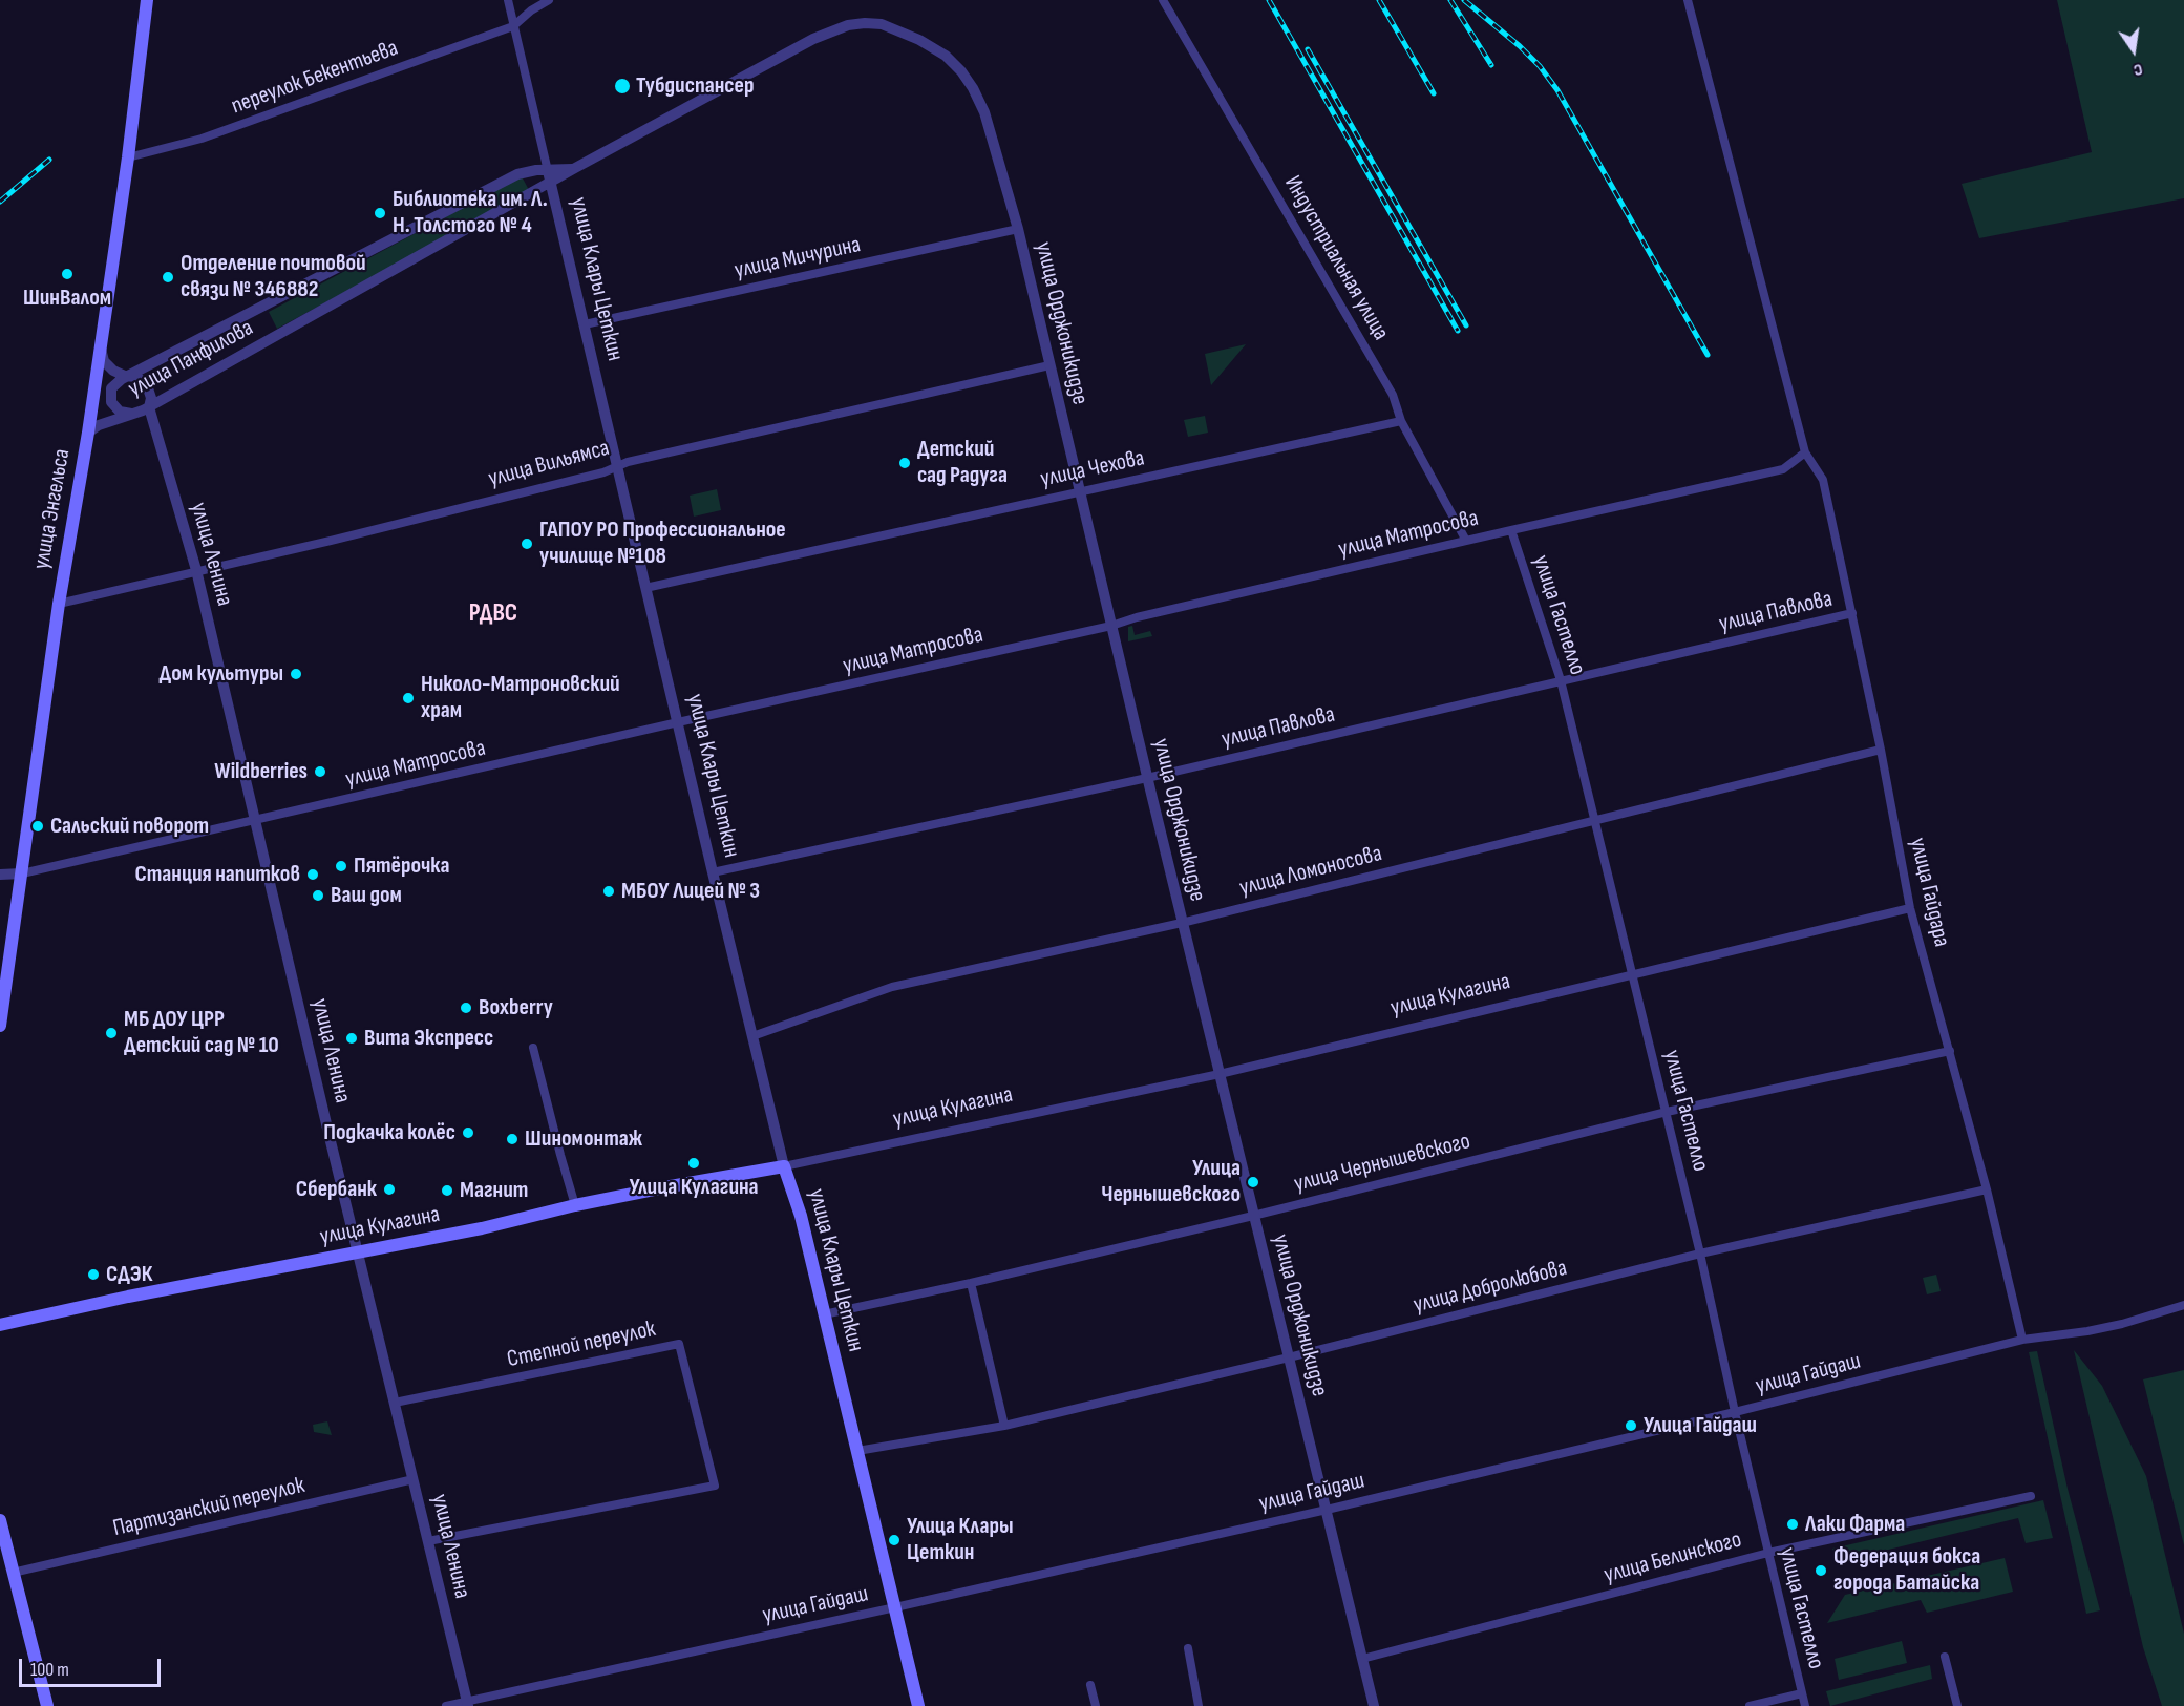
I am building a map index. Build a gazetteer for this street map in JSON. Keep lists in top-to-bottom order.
{
  "streets": {
    "main road": ["улица Клары Цеткин", "улица Энгельса", "улица Кулагина"],
    "street": [
      "переулок Бекентьева",
      "улица Мичурина",
      "Индустриальная улица",
      "улица Орджоникидзе",
      "улица Панфилова",
      "улица Вильямса",
      "улица Чехова",
      "улица Матросова",
      "улица Ленина",
      "улица Павлова",
      "улица Гастелло",
      "улица Ломоносова",
      "улица Гайдара",
      "улица Чернышевского",
      "улица Добролюбова",
      "Степной переулок",
      "улица Гайдаш",
      "Партизанский переулок",
      "улица Белинского"
    ]
  },
  "crossings": [
    ["переулок Бекентьева", "улица Клары Цеткин"],
    ["переулок Бекентьева", "улица Энгельса"],
    ["улица Мичурина", "улица Клары Цеткин"],
    ["улица Мичурина", "улица Орджоникидзе"],
    ["Индустриальная улица", "улица Чехова"],
    ["Индустриальная улица", "улица Матросова"],
    ["улица Клары Цеткин", "улица Панфилова"],
    ["улица Клары Цеткин", "улица Вильямса"],
    ["улица Клары Цеткин", "улица Чехова"],
    ["улица Клары Цеткин", "улица Матросова"],
    ["улица Клары Цеткин", "улица Павлова"],
    ["улица Клары Цеткин", "улица Ломоносова"],
    ["улица Клары Цеткин", "улица Кулагина"],
    ["улица Клары Цеткин", "улица Чернышевского"],
    ["улица Клары Цеткин", "улица Добролюбова"],
    ["улица Клары Цеткин", "улица Гайдаш"],
    ["улица Орджоникидзе", "улица Панфилова"],
    ["улица Орджоникидзе", "улица Вильямса"],
    ["улица Орджоникидзе", "улица Чехова"],
    ["улица Орджоникидзе", "улица Матросова"],
    ["улица Орджоникидзе", "улица Павлова"],
    ["улица Орджоникидзе", "улица Ломоносова"],
    ["улица Орджоникидзе", "улица Кулагина"],
    ["улица Орджоникидзе", "улица Чернышевского"],
    ["улица Орджоникидзе", "улица Добролюбова"],
    ["улица Орджоникидзе", "улица Гайдаш"],
    ["улица Орджоникидзе", "улица Белинского"],
    ["улица Панфилова", "улица Энгельса"],
    ["улица Панфилова", "улица Ленина"],
    ["улица Вильямса", "улица Энгельса"],
    ["улица Вильямса", "улица Ленина"],
    ["улица Энгельса", "улица Матросова"],
    ["улица Матросова", "улица Ленина"],
    ["улица Матросова", "улица Гастелло"],
    ["улица Матросова", "улица Гайдара"],
    ["улица Ленина", "улица Кулагина"],
    ["улица Ленина", "Степной переулок"],
    ["улица Ленина", "улица Гайдаш"],
    ["улица Ленина", "Партизанский переулок"],
    ["улица Павлова", "улица Гастелло"],
    ["улица Павлова", "улица Гайдара"],
    ["улица Гастелло", "улица Ломоносова"],
    ["улица Гастелло", "улица Кулагина"],
    ["улица Гастелло", "улица Чернышевского"],
    ["улица Гастелло", "улица Добролюбова"],
    ["улица Гастелло", "улица Гайдаш"],
    ["улица Гастелло", "улица Белинского"],
    ["улица Ломоносова", "улица Гайдара"],
    ["улица Гайдара", "улица Кулагина"],
    ["улица Гайдара", "улица Чернышевского"],
    ["улица Гайдара", "улица Добролюбова"],
    ["улица Гайдара", "улица Гайдаш"]
  ],
  "districts": ["РДВС"],
  "places": [
    "Тубдиспансер",
    "Библиотека им. Л. Н. Толстого № 4",
    "ШинВалом",
    "Отделение почтовой связи № 346882",
    "Детский сад Радуга",
    "ГАПОУ РО Профессиональное училище №108",
    "Дом культуры",
    "Николо-Матроновский храм",
    "Wildberries",
    "Сальский поворот",
    "Пятёрочка",
    "Станция напитков",
    "МБОУ Лицей № 3",
    "Ваш дом",
    "Boxberry",
    "МБ ДОУ ЦРР Детский сад № 10",
    "Вита Экспресс",
    "Подкачка колёс",
    "Шиномонтаж",
    "Улица Кулагина",
    "Улица Чернышевского",
    "Сбербанк",
    "Магнит",
    "СДЭК",
    "Улица Гайдаш",
    "Лаки Фарма",
    "Улица Клары Цеткин",
    "Федерация бокса города Батайска"
  ],
  "scale_bar": "100 m",
  "north": "bottom"
}
